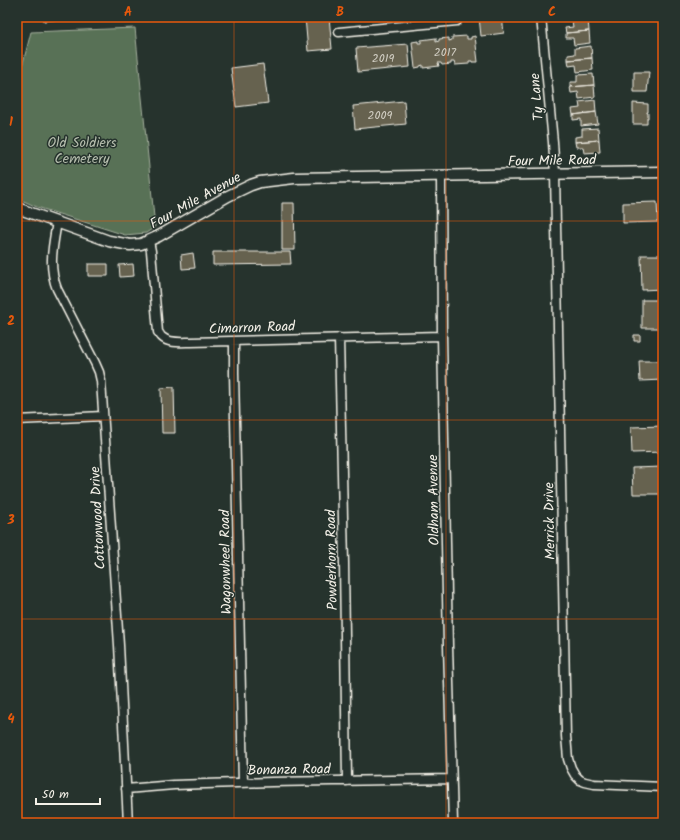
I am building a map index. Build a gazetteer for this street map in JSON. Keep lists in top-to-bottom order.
{
  "streets": {
    "street": [
      "Ty Lane",
      "Four Mile Road",
      "Four Mile Avenue",
      "Cimarron Road",
      "Oldham Avenue",
      "Cottonwood Drive",
      "Merrick Drive",
      "Powderhorn Road",
      "Wagonwheel Road",
      "Bonanza Road"
    ]
  },
  "crossings": [
    ["Ty Lane", "Four Mile Road"],
    ["Ty Lane", "Merrick Drive"],
    ["Four Mile Road", "Four Mile Avenue"],
    ["Four Mile Road", "Oldham Avenue"],
    ["Four Mile Road", "Merrick Drive"],
    ["Four Mile Avenue", "Cimarron Road"],
    ["Four Mile Avenue", "Oldham Avenue"],
    ["Four Mile Avenue", "Cottonwood Drive"],
    ["Cimarron Road", "Oldham Avenue"],
    ["Cimarron Road", "Powderhorn Road"],
    ["Cimarron Road", "Wagonwheel Road"],
    ["Oldham Avenue", "Bonanza Road"],
    ["Cottonwood Drive", "Bonanza Road"],
    ["Powderhorn Road", "Bonanza Road"],
    ["Wagonwheel Road", "Bonanza Road"]
  ],
  "parks": ["Old Soldiers Cemetery"],
  "house_numbers": ["2017", "2019", "2009"],
  "scale_bar": "50 m",
  "grid": {
    "columns": ["A", "B", "C"],
    "rows": [
      "1",
      "2",
      "3",
      "4"
    ]
  }
}
